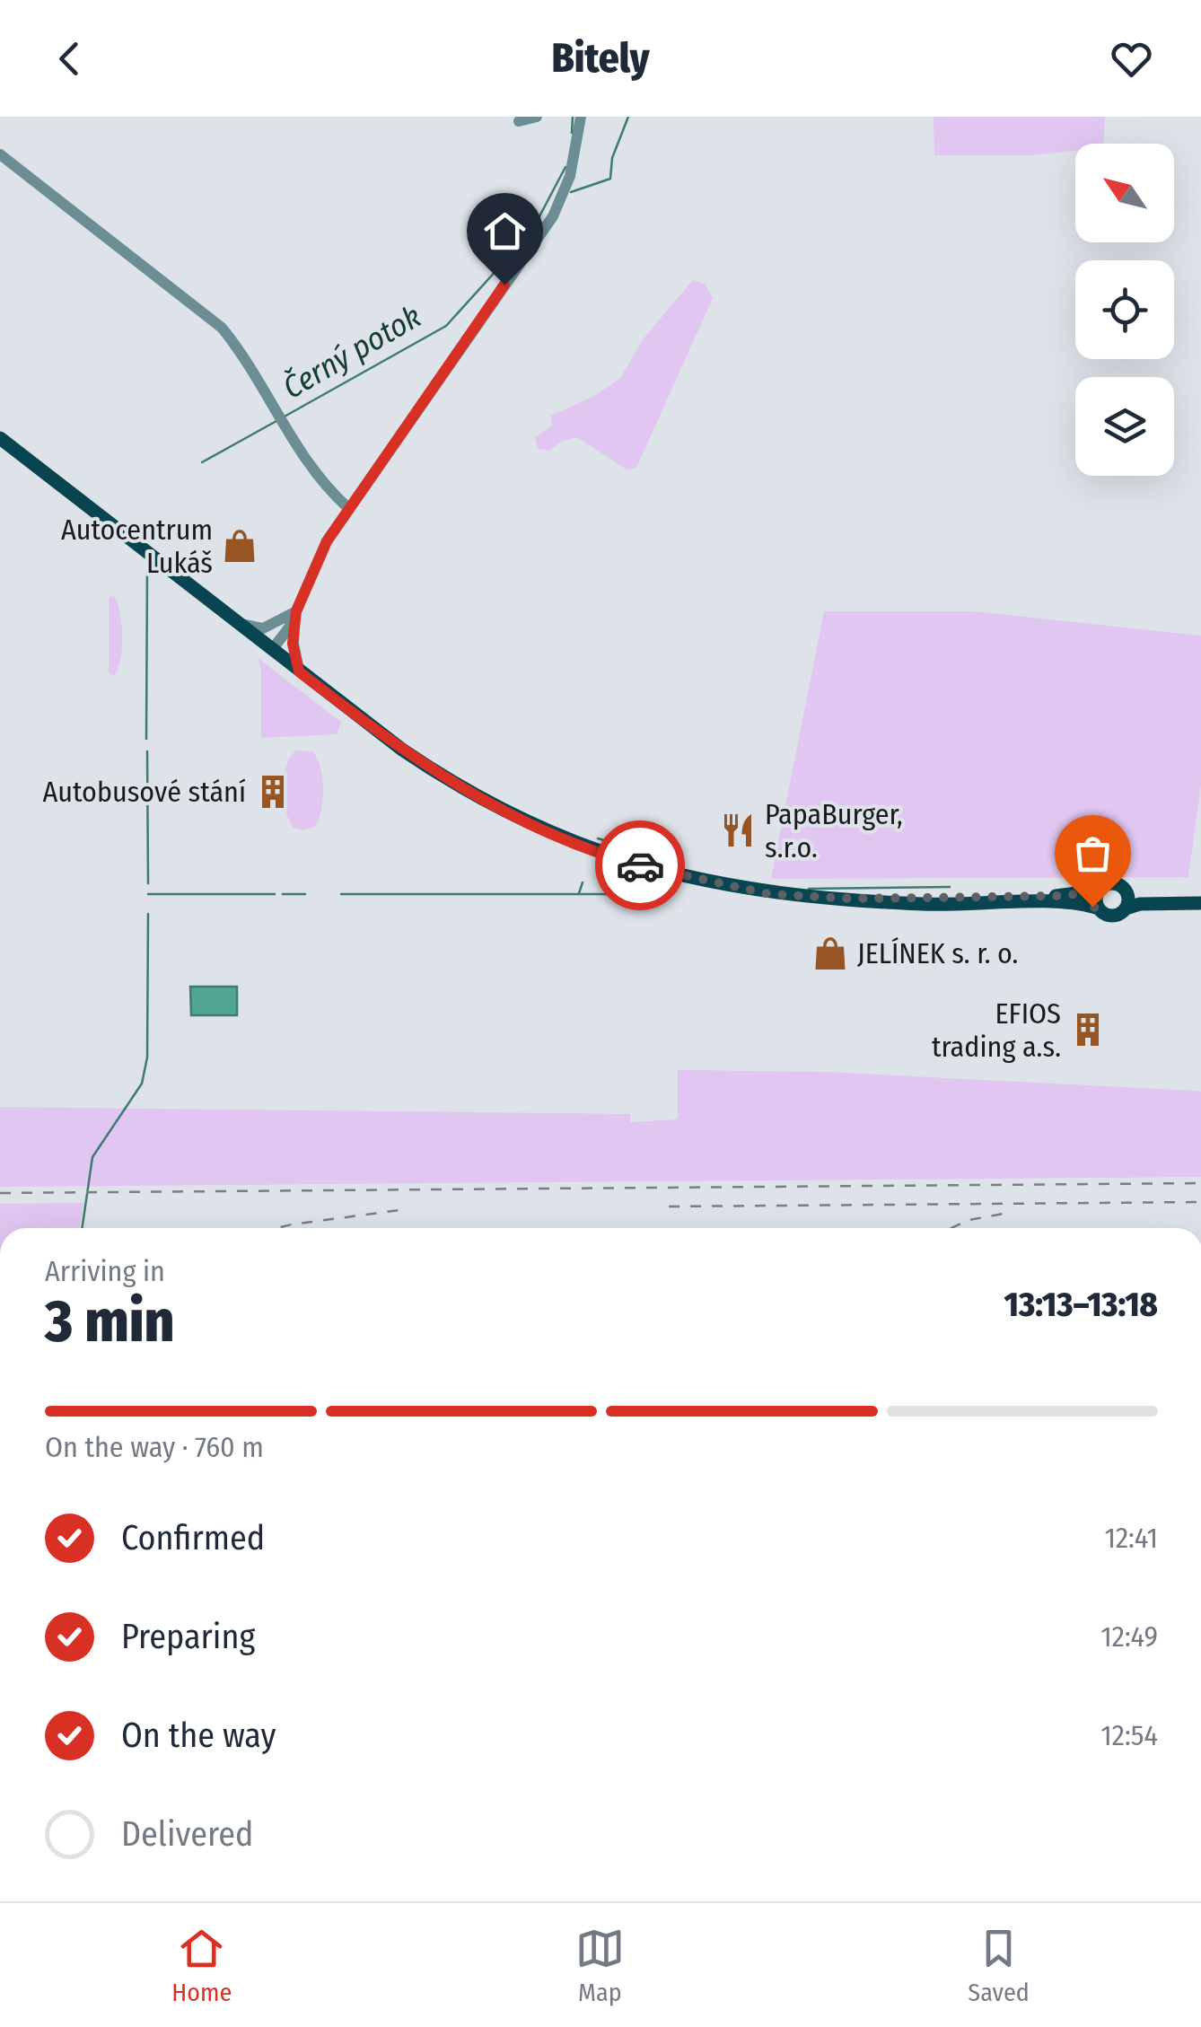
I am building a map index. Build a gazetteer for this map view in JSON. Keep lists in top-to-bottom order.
{
  "water": ["Černý potok"],
  "places": {
    "shop": ["Autocentrum Lukáš", "JELÍNEK s. r. o."],
    "building": ["Autobusové stání", "EFIOS trading a.s."],
    "restaurant": ["PapaBurger, s.r.o."]
  },
  "north": "top left",
  "page": {
    "header": "Bitely",
    "heading": ["3 min", "Arriving in", "13:13–13:18"],
    "bar": "On the way · 760 m",
    "list": [
      ["Confirmed", "12:41"],
      ["Preparing", "12:49"],
      ["On the way", "12:54"],
      "Delivered"
    ],
    "tabs": ["Home", "Map", "Saved"]
  }
}
